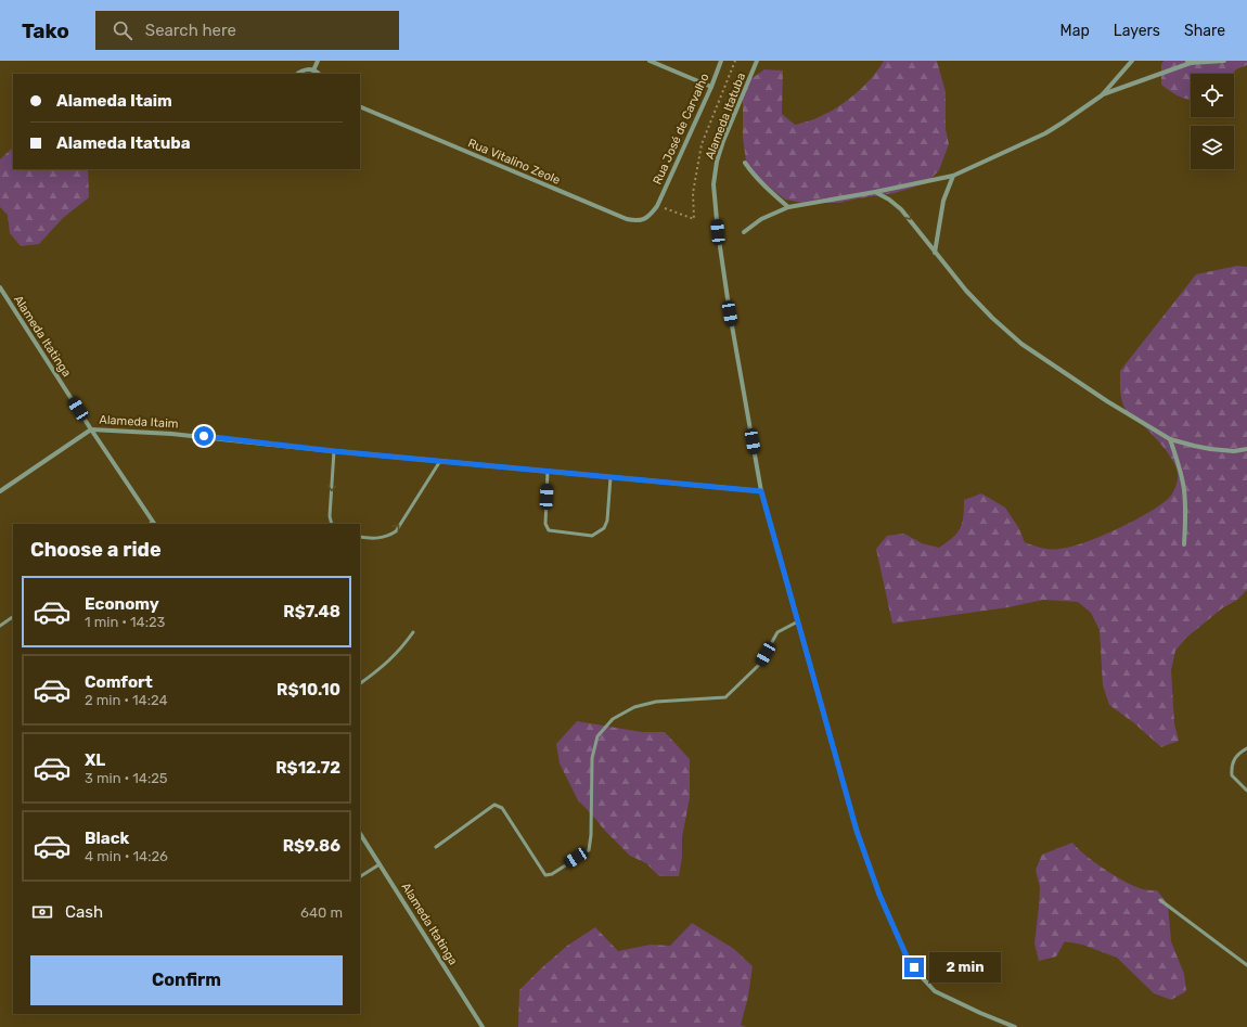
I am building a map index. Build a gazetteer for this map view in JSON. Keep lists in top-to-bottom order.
{
  "streets": {
    "street": [
      "Alameda Itatuba",
      "Rua José de Carvalho",
      "Rua Vitalino Zeole",
      "Alameda Itatinga",
      "Alameda Itaim"
    ]
  },
  "crossings": [
    ["Alameda Itatuba", "Alameda Itaim"],
    ["Rua José de Carvalho", "Rua Vitalino Zeole"],
    ["Alameda Itatinga", "Alameda Itaim"]
  ],
  "page": {
    "header": "Tako",
    "search": "Search here",
    "nav": ["Map", "Layers", "Share"],
    "banner": ["Alameda Itaim", "Alameda Itatuba"],
    "heading": "Choose a ride",
    "list": [
      {
        "name": "Economy",
        "note": "1 min · 14:23",
        "value": "R$7.48"
      },
      {
        "name": "Comfort",
        "note": "2 min · 14:24",
        "value": "R$10.10"
      },
      {
        "name": "XL",
        "note": "3 min · 14:25",
        "value": "R$12.72"
      },
      {
        "name": "Black",
        "note": "4 min · 14:26",
        "value": "R$9.86"
      }
    ],
    "pay": ["Cash", "640 m"],
    "buttons": "Confirm",
    "bubble": "2 min"
  }
}
